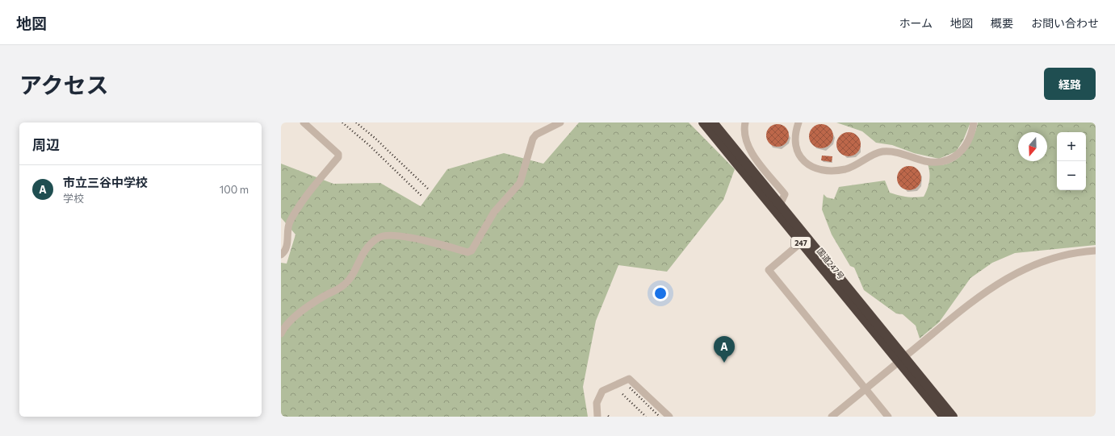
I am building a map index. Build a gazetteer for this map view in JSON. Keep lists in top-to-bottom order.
{
  "streets": {
    "highway": ["247", "国道247号"]
  },
  "north": "bottom",
  "page": {
    "header": "地図",
    "nav": [
      "ホーム",
      "地図",
      "概要",
      "お問い合わせ"
    ],
    "title": "アクセス",
    "buttons": "経路",
    "heading": "周辺",
    "map_buttons": ["+", "−"],
    "list": [
      {
        "mark": "A",
        "name": "市立三谷中学校",
        "note": "学校",
        "value": "100 m"
      }
    ],
    "pins": "A"
  }
}
